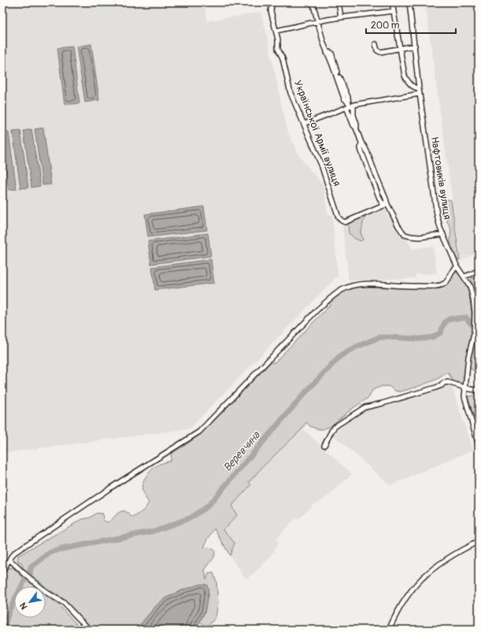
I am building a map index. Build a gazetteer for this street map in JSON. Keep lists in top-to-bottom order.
{
  "streets": {
    "street": ["Української Армії вулиця", "Нафтовиків вулиця"]
  },
  "water": ["Веревчина"],
  "scale_bar": "200 m",
  "north": "bottom left"
}
